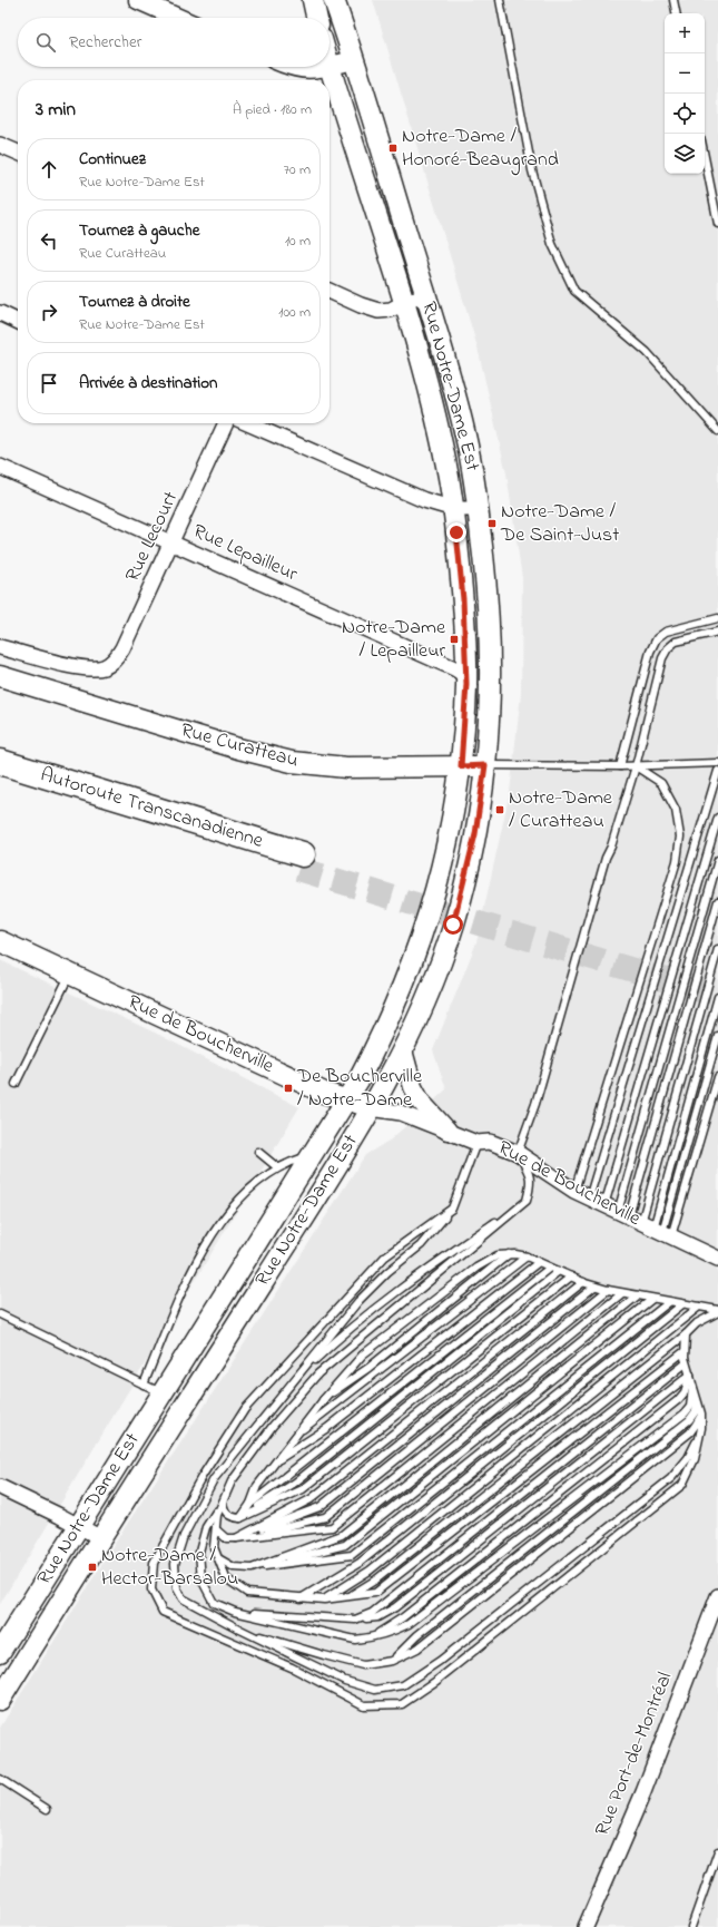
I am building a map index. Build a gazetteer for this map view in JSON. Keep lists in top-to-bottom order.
{
  "streets": {
    "highway": ["Autoroute Transcanadienne"],
    "main road": ["Rue Notre-Dame Est", "Rue Curatteau", "Rue de Boucherville"],
    "street": ["Rue Lecourt", "Rue Lepailleur", "Rue Port-de-Montréal"]
  },
  "crossings": [
    ["Rue Notre-Dame Est", "Rue Lepailleur"],
    ["Rue Notre-Dame Est", "Rue Curatteau"],
    ["Rue Notre-Dame Est", "Rue de Boucherville"],
    ["Rue Lecourt", "Rue Lepailleur"]
  ],
  "places": {
    "transit": [
      "Notre-Dame / Honoré-Beaugrand",
      "Notre-Dame / De Saint-Just",
      "Notre-Dame / Lepailleur",
      "Notre-Dame / Curatteau",
      "De Boucherville / Notre-Dame",
      "Notre-Dame / Hector-Barsalou"
    ]
  },
  "page": {
    "map_buttons": ["+", "−"],
    "search": "Rechercher",
    "heading": ["3 min", "À pied · 180 m"],
    "list": [
      ["Continuez", "Rue Notre-Dame Est", "70 m"],
      ["Tournez à gauche", "Rue Curatteau", "10 m"],
      ["Tournez à droite", "Rue Notre-Dame Est", "100 m"],
      "Arrivée à destination"
    ]
  }
}
